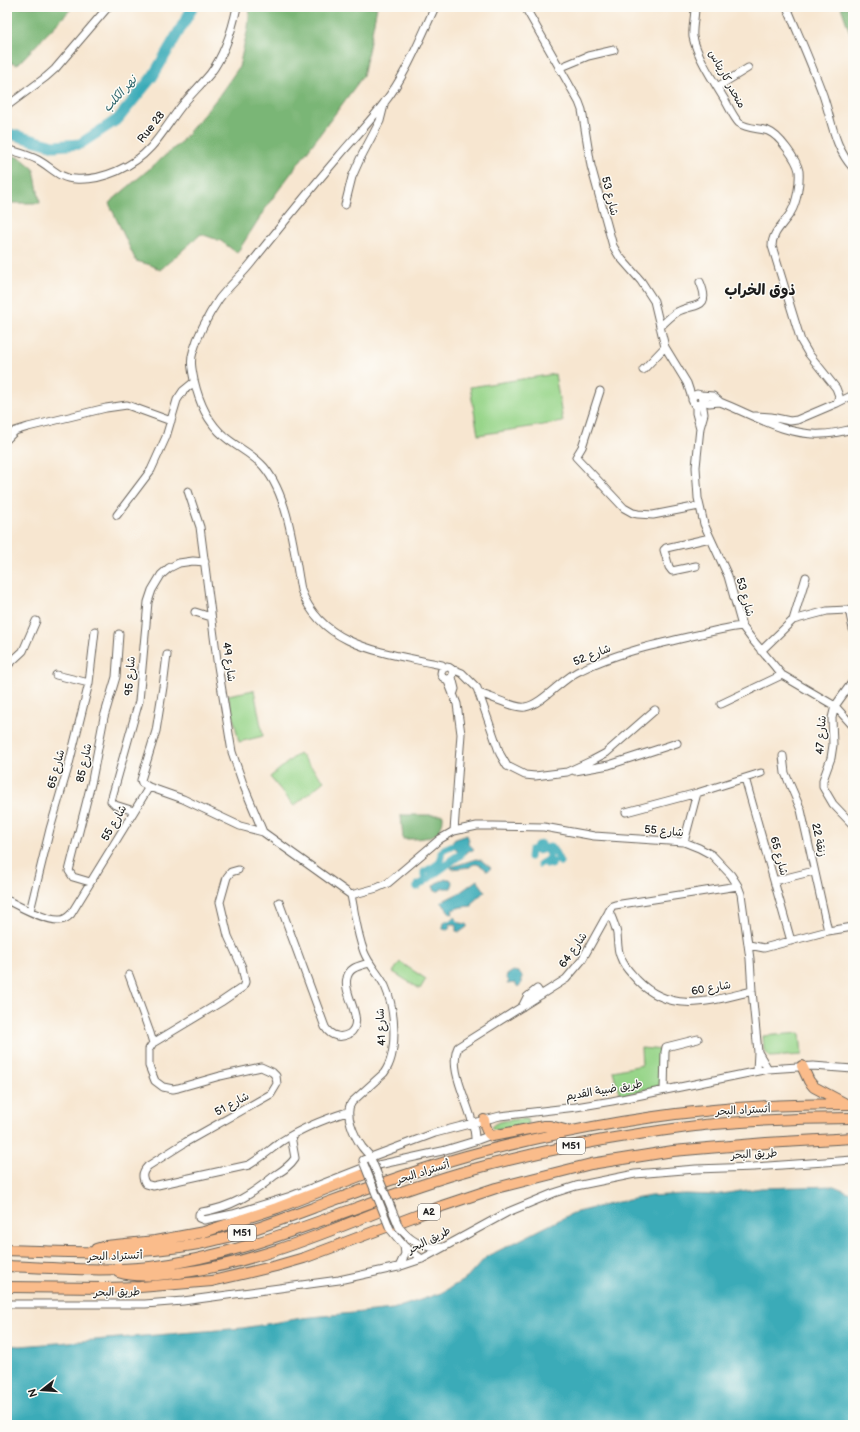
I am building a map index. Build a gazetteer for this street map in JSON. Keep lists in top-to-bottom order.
{
  "streets": {
    "highway": [
      "أتستراد البحر",
      "M51",
      "طريق البحر",
      "A2"
    ],
    "street": [
      "منحدر كاريتاس",
      "Rue 28",
      "شارع 53",
      "شارع 52",
      "شارع 49",
      "شارع 95",
      "شارع 47",
      "شارع 85",
      "شارع 65",
      "شارع 55",
      "زنقة 22",
      "شارع 64",
      "شارع 60",
      "شارع 41",
      "طريق ضبية القديم",
      "شارع 51"
    ]
  },
  "crossings": [
    ["شارع 53", "شارع 52"],
    ["شارع 53", "شارع 47"],
    ["شارع 49", "شارع 95"],
    ["شارع 95", "شارع 55"],
    ["شارع 85", "شارع 55"],
    ["شارع 65", "شارع 55"],
    ["شارع 55", "شارع 60"],
    ["شارع 55", "شارع 41"],
    ["شارع 55", "طريق ضبية القديم"],
    ["شارع 64", "شارع 60"],
    ["شارع 64", "طريق ضبية القديم"],
    ["شارع 41", "شارع 51"]
  ],
  "districts": ["ذوق الخراب"],
  "water": ["نهر الكلب"],
  "north": "left"
}
